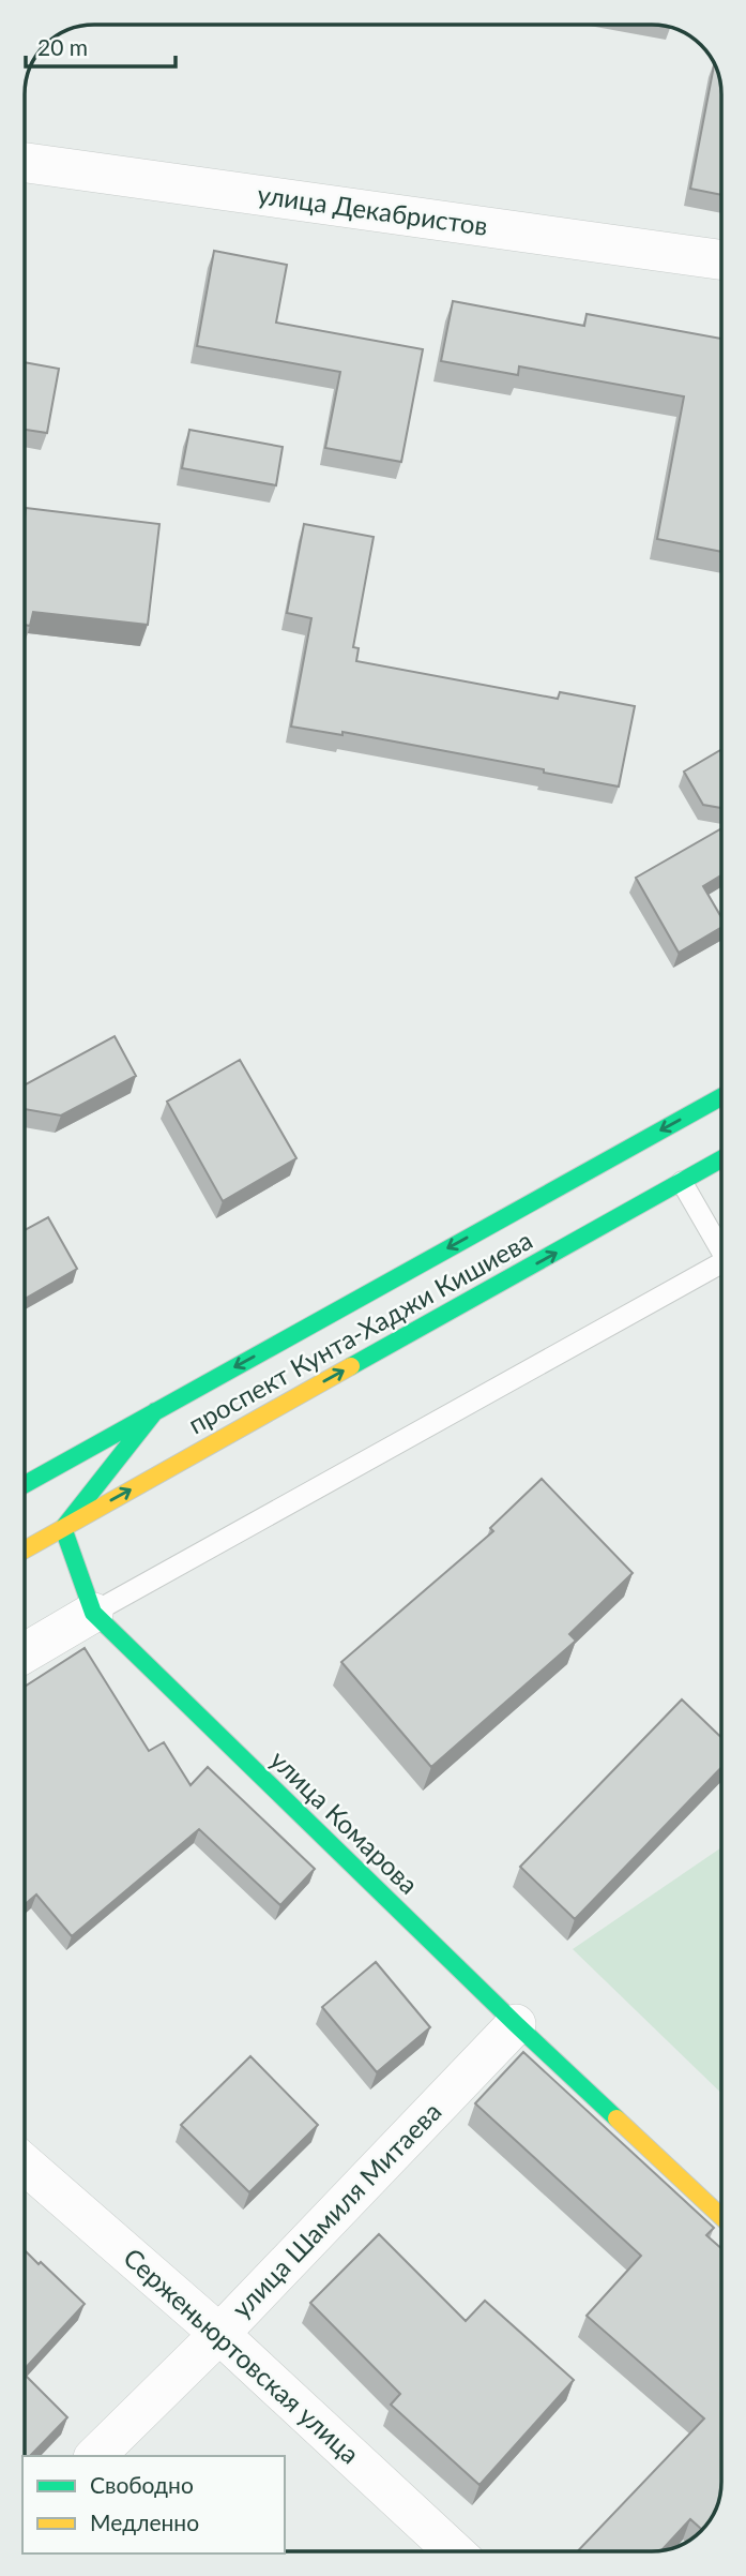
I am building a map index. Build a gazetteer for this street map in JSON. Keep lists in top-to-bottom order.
{
  "streets": {
    "main road": ["проспект Кунта-Хаджи Кишиева", "улица Комарова"],
    "street": ["улица Декабристов", "улица Шамиля Митаева", "Серженьюртовская улица"]
  },
  "crossings": [
    ["проспект Кунта-Хаджи Кишиева", "улица Комарова"],
    ["улица Комарова", "улица Шамиля Митаева"],
    ["улица Шамиля Митаева", "Серженьюртовская улица"]
  ],
  "legend": ["Свободно", "Медленно"],
  "scale_bar": "20 m"
}
